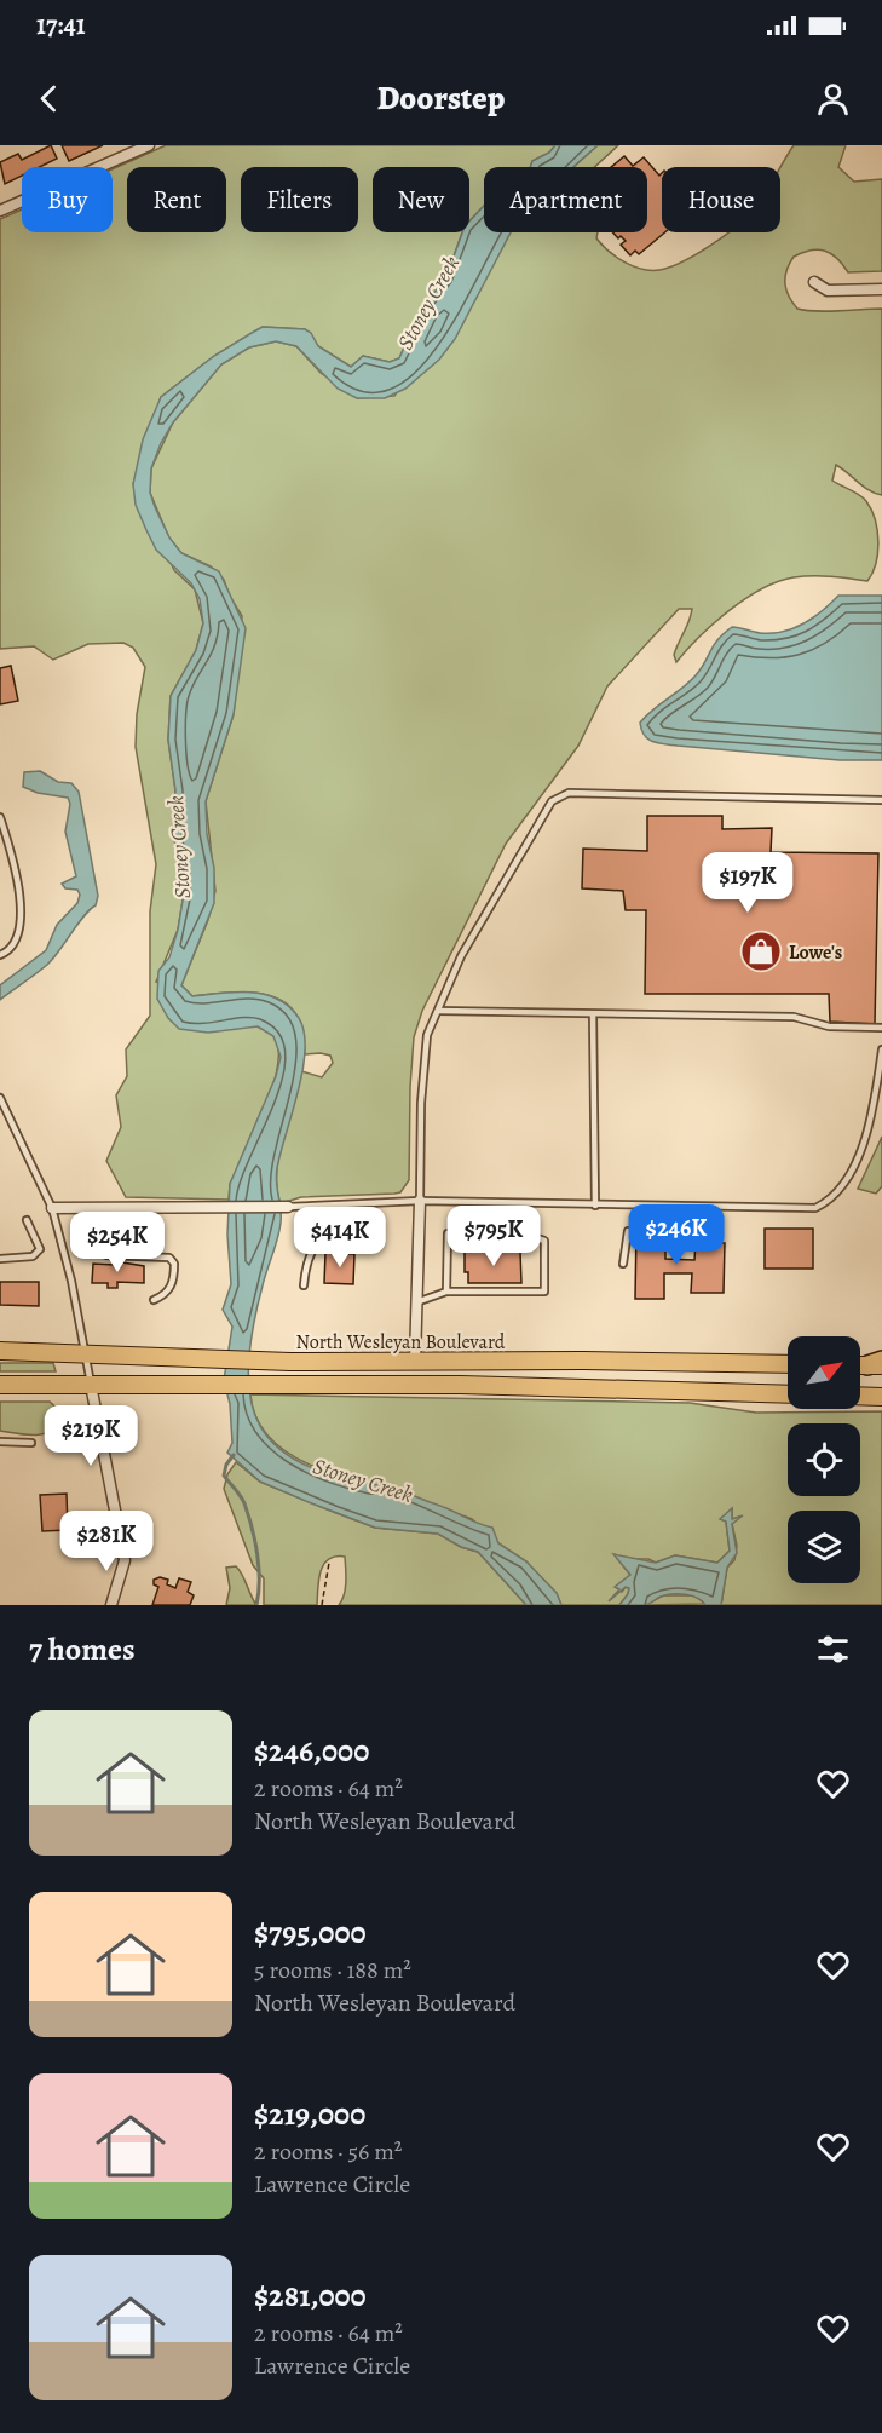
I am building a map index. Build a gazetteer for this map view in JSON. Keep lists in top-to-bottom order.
{
  "streets": {
    "highway": ["North Wesleyan Boulevard"]
  },
  "water": ["Stoney Creek"],
  "places": {
    "shop": ["Lowe's"]
  },
  "north": "top right",
  "page": {
    "status": "17:41",
    "header": "Doorstep",
    "chip": [
      "Buy",
      "Rent",
      "Filters",
      "New",
      "Apartment",
      "House"
    ],
    "price": [
      "$197K",
      "$246K",
      "$795K",
      "$414K",
      "$254K",
      "$219K",
      "$281K"
    ],
    "heading": "7 homes",
    "list": [
      {
        "name": "$246,000",
        "note": "2 rooms · 64 m² · North Wesleyan Boulevard"
      },
      {
        "name": "$795,000",
        "note": "5 rooms · 188 m² · North Wesleyan Boulevard"
      },
      {
        "name": "$219,000",
        "note": "2 rooms · 56 m² · Lawrence Circle"
      },
      {
        "name": "$281,000",
        "note": "2 rooms · 64 m² · Lawrence Circle"
      }
    ]
  }
}
